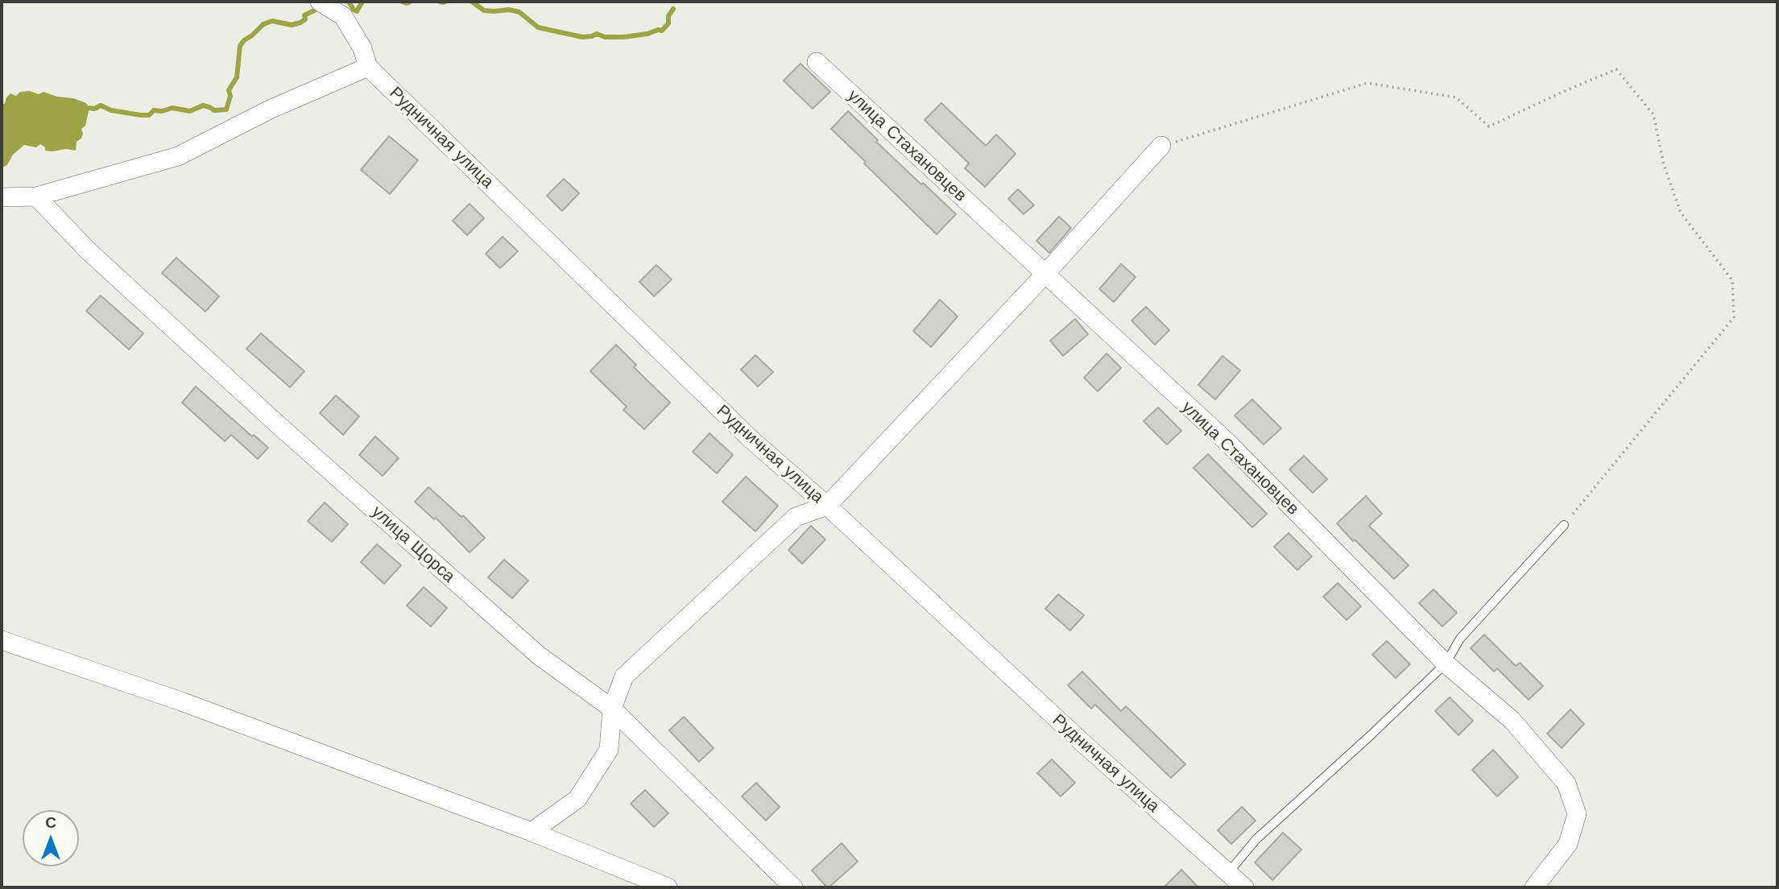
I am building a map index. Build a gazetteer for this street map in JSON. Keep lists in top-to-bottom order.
{
  "streets": {
    "street": ["Рудничная улица", "улица Стахановцев", "улица Щорса"]
  },
  "north": "top"
}
